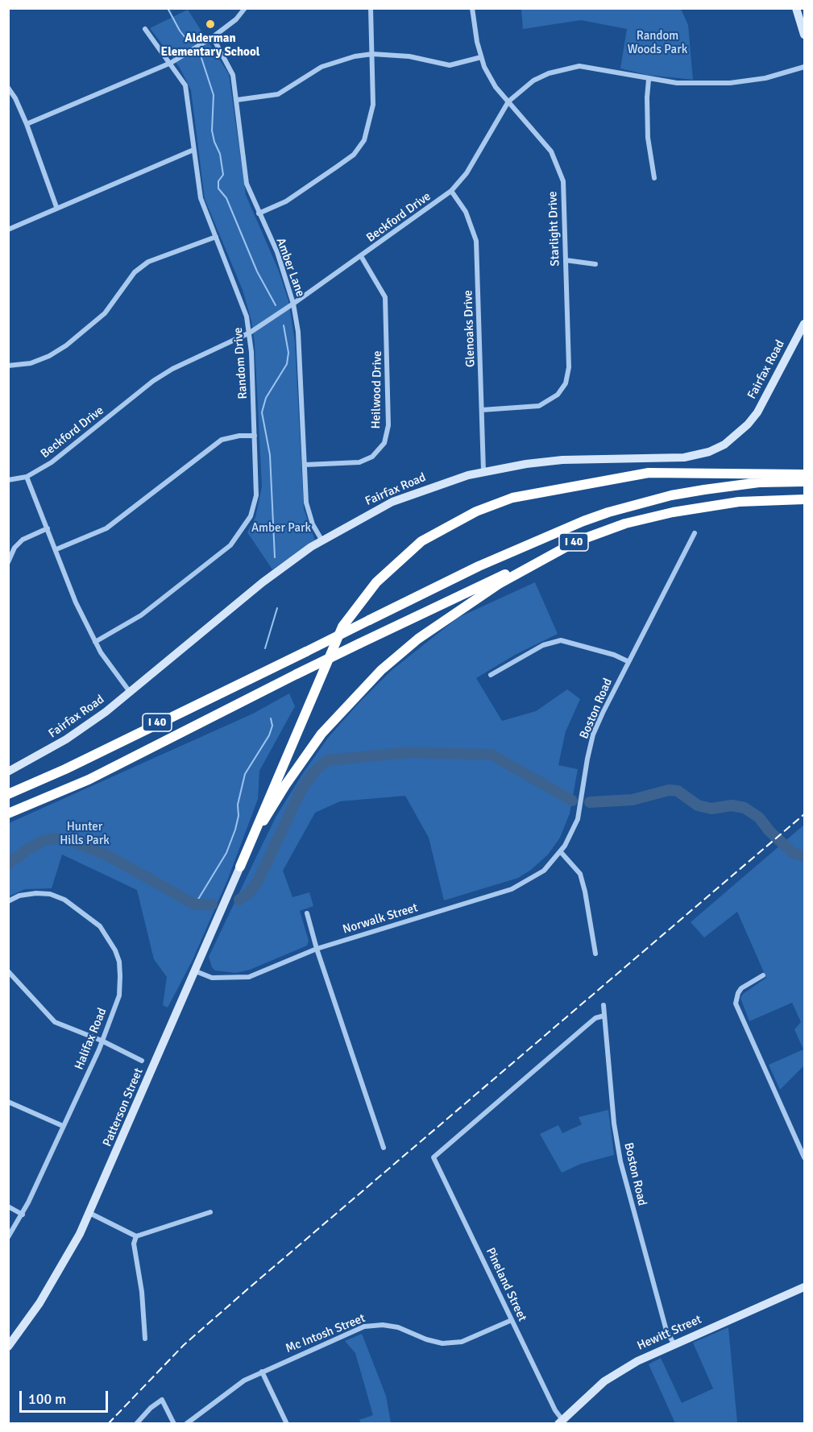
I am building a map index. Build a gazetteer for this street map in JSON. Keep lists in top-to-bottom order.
{
  "streets": {
    "highway": ["I 40"],
    "street": [
      "Beckford Drive",
      "Starlight Drive",
      "Amber Lane",
      "Glenoaks Drive",
      "Random Drive",
      "Fairfax Road",
      "Heilwood Drive",
      "Boston Road",
      "Norwalk Street",
      "Halifax Road",
      "Patterson Street",
      "Pineland Street",
      "Hewitt Street",
      "Mc Intosh Street"
    ]
  },
  "crossings": [
    ["Beckford Drive", "Starlight Drive"],
    ["Beckford Drive", "Amber Lane"],
    ["Beckford Drive", "Glenoaks Drive"],
    ["Beckford Drive", "Random Drive"],
    ["Beckford Drive", "Heilwood Drive"],
    ["Starlight Drive", "Glenoaks Drive"],
    ["Amber Lane", "Fairfax Road"],
    ["Amber Lane", "Heilwood Drive"],
    ["Glenoaks Drive", "Fairfax Road"],
    ["Boston Road", "Norwalk Street"],
    ["Boston Road", "Pineland Street"],
    ["Boston Road", "Hewitt Street"],
    ["Norwalk Street", "Patterson Street"],
    ["Pineland Street", "Hewitt Street"],
    ["Pineland Street", "Mc Intosh Street"]
  ],
  "parks": ["Random Woods Park", "Amber Park", "Hunter Hills Park"],
  "places": ["Alderman Elementary School"],
  "scale_bar": "100 m"
}
